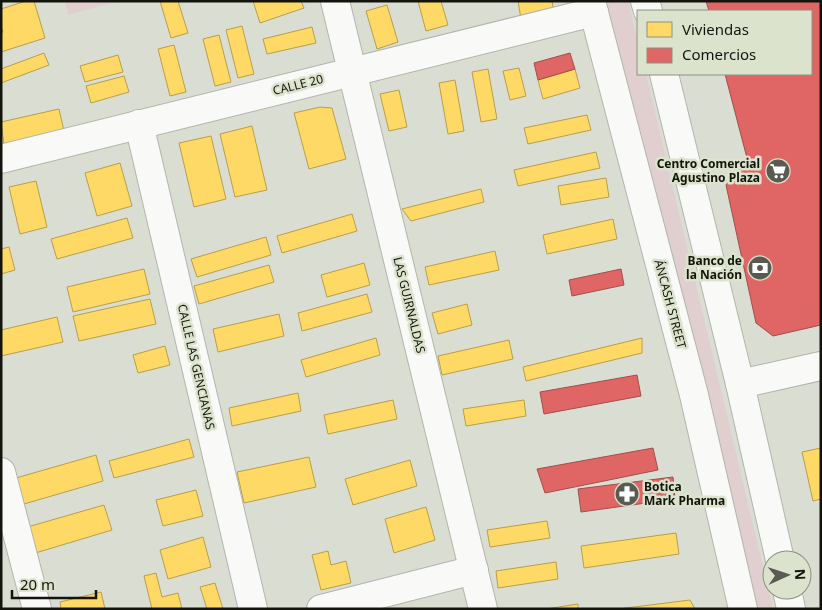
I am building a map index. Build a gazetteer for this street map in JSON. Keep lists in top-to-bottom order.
{
  "streets": {
    "street": [
      "CALLE 20",
      "ÁNCASH STREET",
      "LAS GUIRNALDAS",
      "CALLE LAS GENCIANAS"
    ]
  },
  "crossings": [
    ["CALLE 20", "ÁNCASH STREET"],
    ["CALLE 20", "LAS GUIRNALDAS"],
    ["CALLE 20", "CALLE LAS GENCIANAS"]
  ],
  "places": {
    "supermarket": ["Centro Comercial Agustino Plaza"],
    "bank": ["Banco de la Nación"],
    "pharmacy": ["Botica Mark Pharma"]
  },
  "legend": ["Viviendas", "Comercios"],
  "scale_bar": "20 m",
  "north": "right"
}
